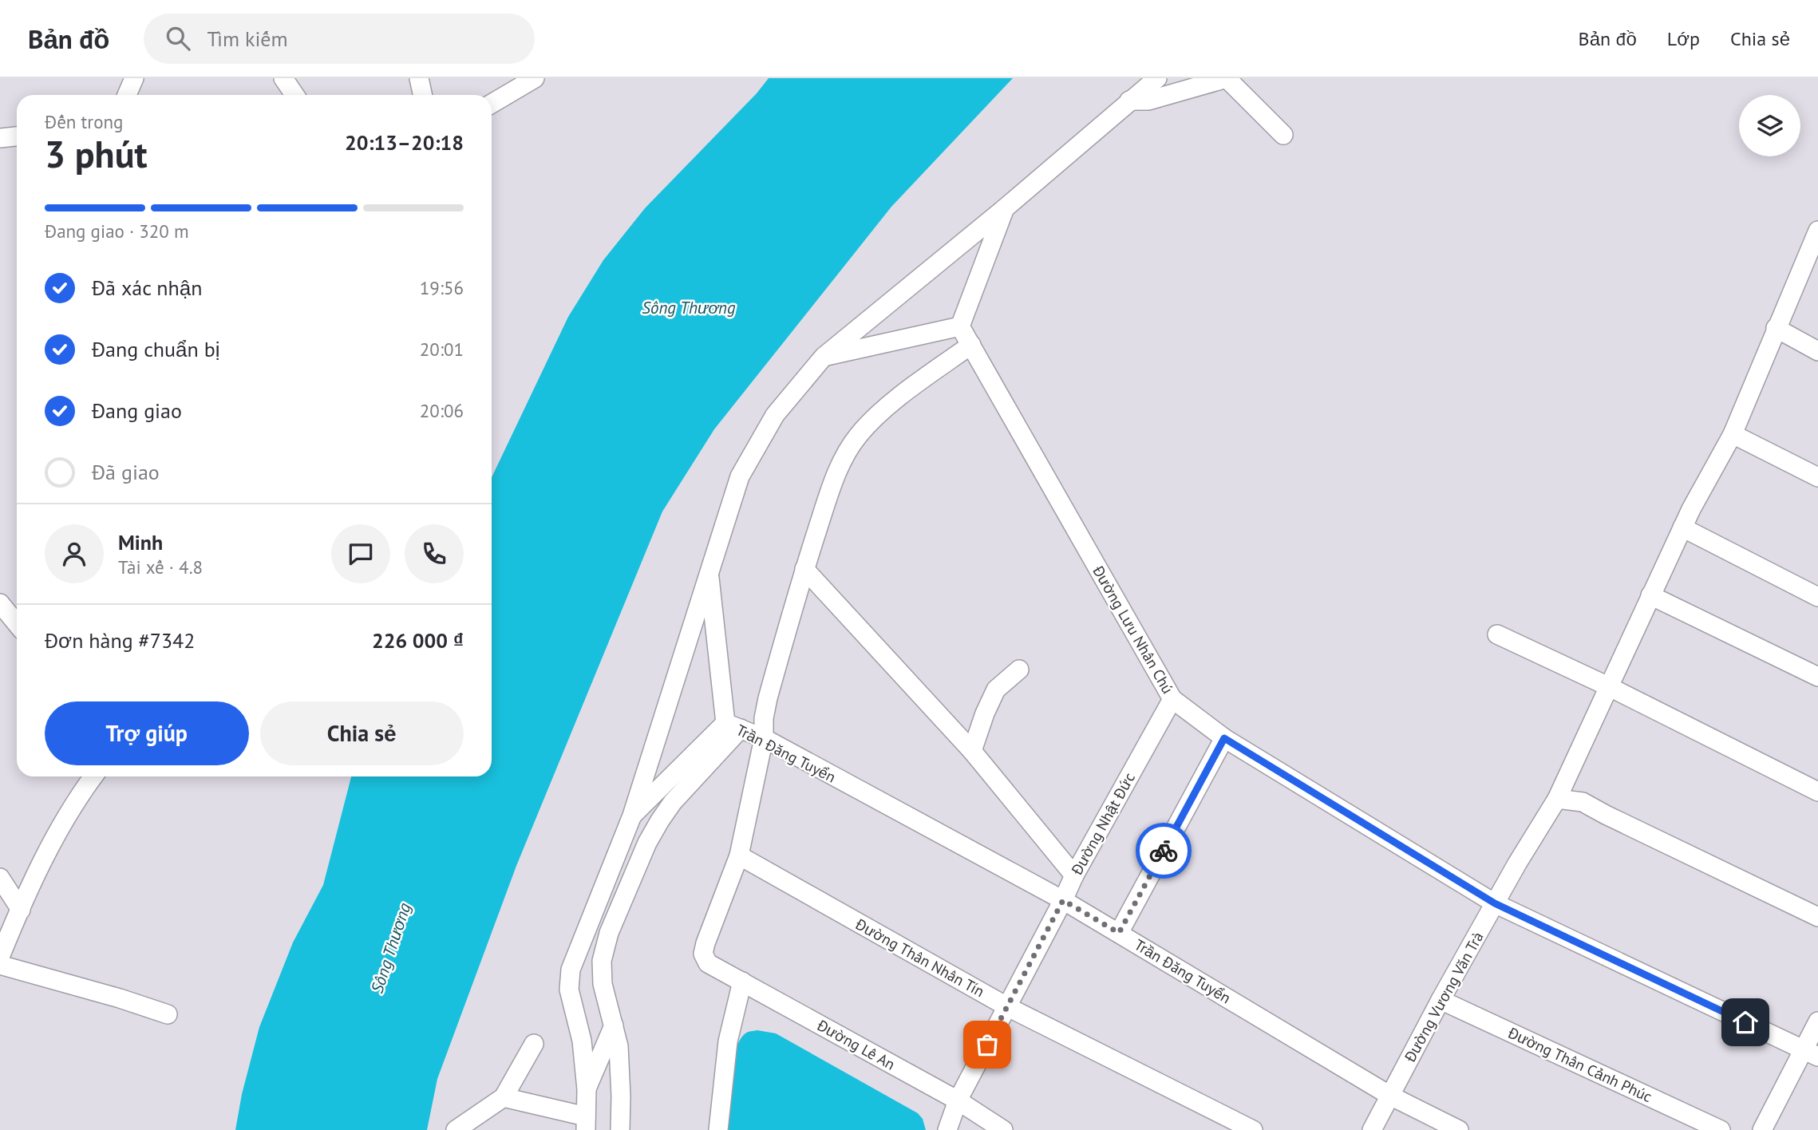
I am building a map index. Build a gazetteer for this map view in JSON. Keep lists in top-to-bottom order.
{
  "streets": {
    "street": [
      "Đường Lưu Nhân Chú",
      "Trần Đăng Tuyển",
      "Đường Nhật Đức",
      "Đường Thân Nhân Tín",
      "Đường Vương Văn Trà",
      "Đường Lê An",
      "Đường Thân Cảnh Phúc"
    ]
  },
  "crossings": [
    ["Đường Lưu Nhân Chú", "Đường Nhật Đức"],
    ["Đường Lưu Nhân Chú", "Đường Vương Văn Trà"],
    ["Trần Đăng Tuyển", "Đường Nhật Đức"],
    ["Trần Đăng Tuyển", "Đường Vương Văn Trà"],
    ["Đường Nhật Đức", "Đường Thân Nhân Tín"],
    ["Đường Nhật Đức", "Đường Lê An"],
    ["Đường Thân Nhân Tín", "Đường Lê An"],
    ["Đường Vương Văn Trà", "Đường Thân Cảnh Phúc"]
  ],
  "water": ["Sông Thương"],
  "page": {
    "header": "Bản đồ",
    "search": "Tìm kiếm",
    "nav": ["Bản đồ", "Lớp", "Chia sẻ"],
    "heading": ["3 phút", "Đến trong", "20:13–20:18"],
    "panel": [
      "Minh",
      "Tài xế · 4.8",
      "Đơn hàng #7342",
      "226 000 ₫"
    ],
    "bar": "Đang giao · 320 m",
    "list": [
      ["Đã xác nhận", "19:56"],
      ["Đang chuẩn bị", "20:01"],
      ["Đang giao", "20:06"],
      "Đã giao"
    ],
    "buttons": ["Trợ giúp", "Chia sẻ"]
  }
}
